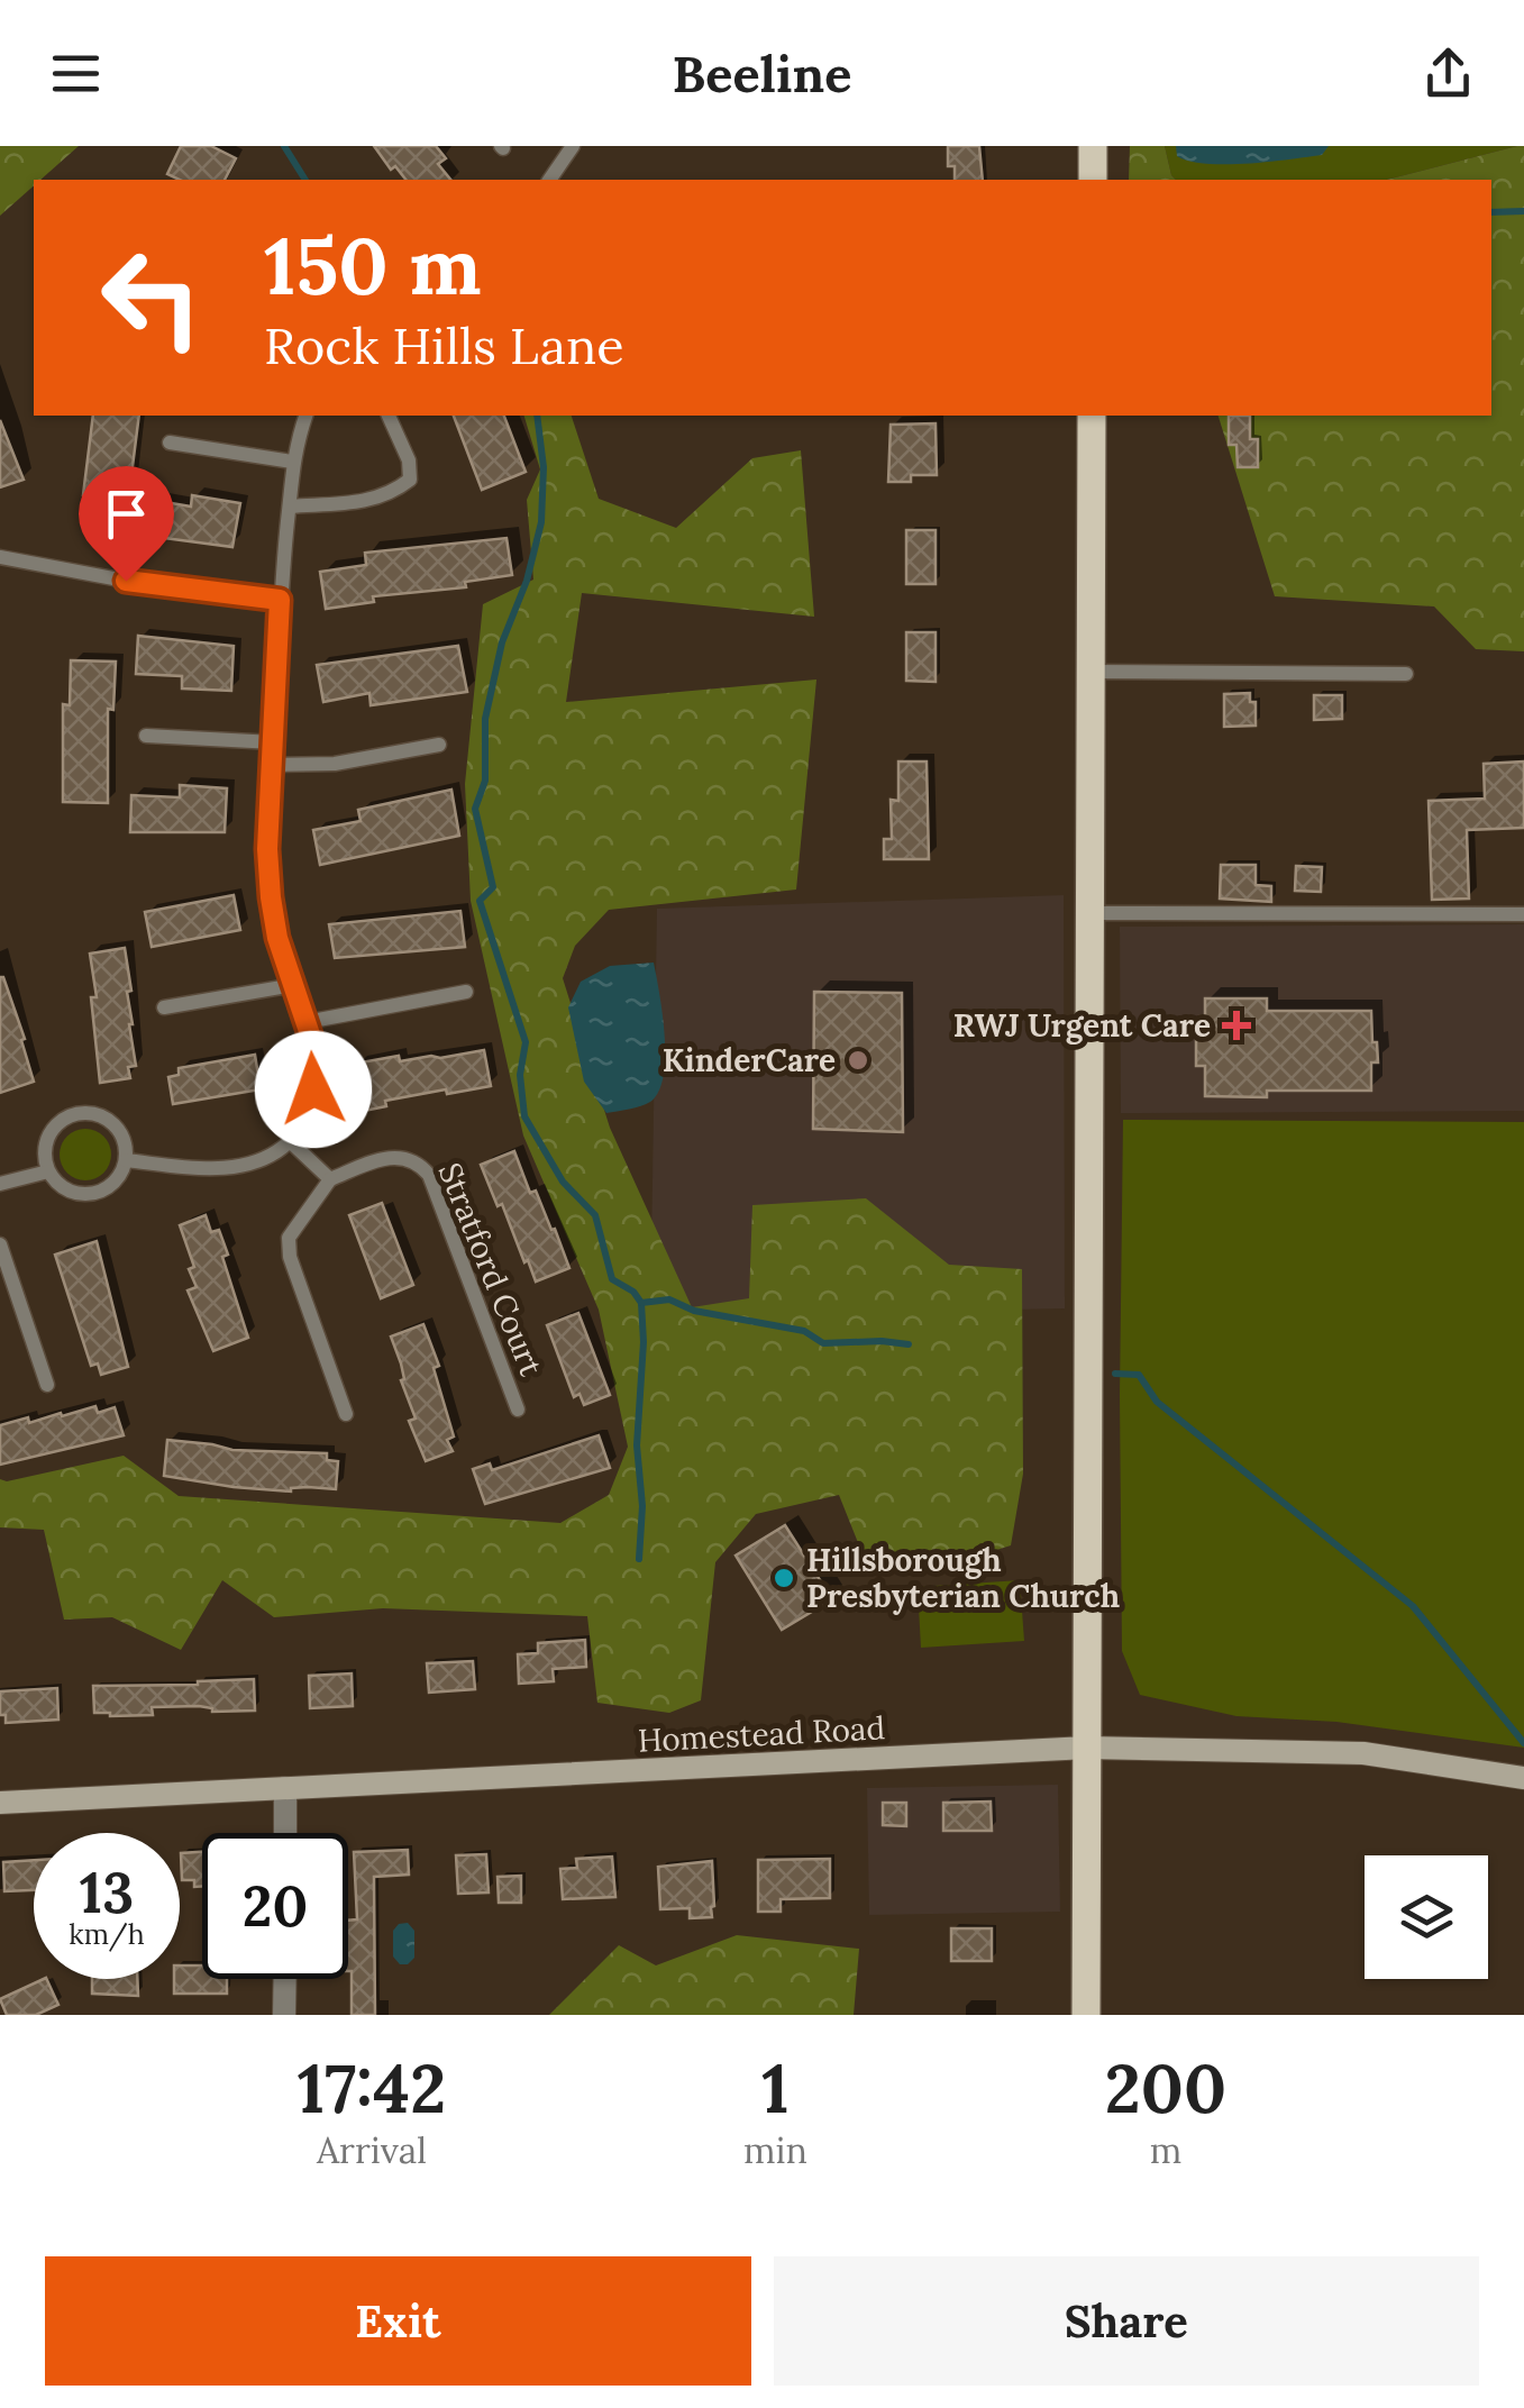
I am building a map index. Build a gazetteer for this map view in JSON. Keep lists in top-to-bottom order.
{
  "streets": {
    "street": ["Homestead Road"],
    "lane": ["Stratford Court"]
  },
  "places": {
    "health": ["RWJ Urgent Care"],
    "other": ["KinderCare", "Hillsborough Presbyterian Church"]
  },
  "page": {
    "header": "Beeline",
    "turn": ["150 m", "Rock Hills Lane"],
    "speed": "13 km/h",
    "limit": "20",
    "eta": [
      "17:42",
      "Arrival",
      "1",
      "min",
      "200",
      "m"
    ],
    "buttons": ["Exit", "Share"]
  }
}
